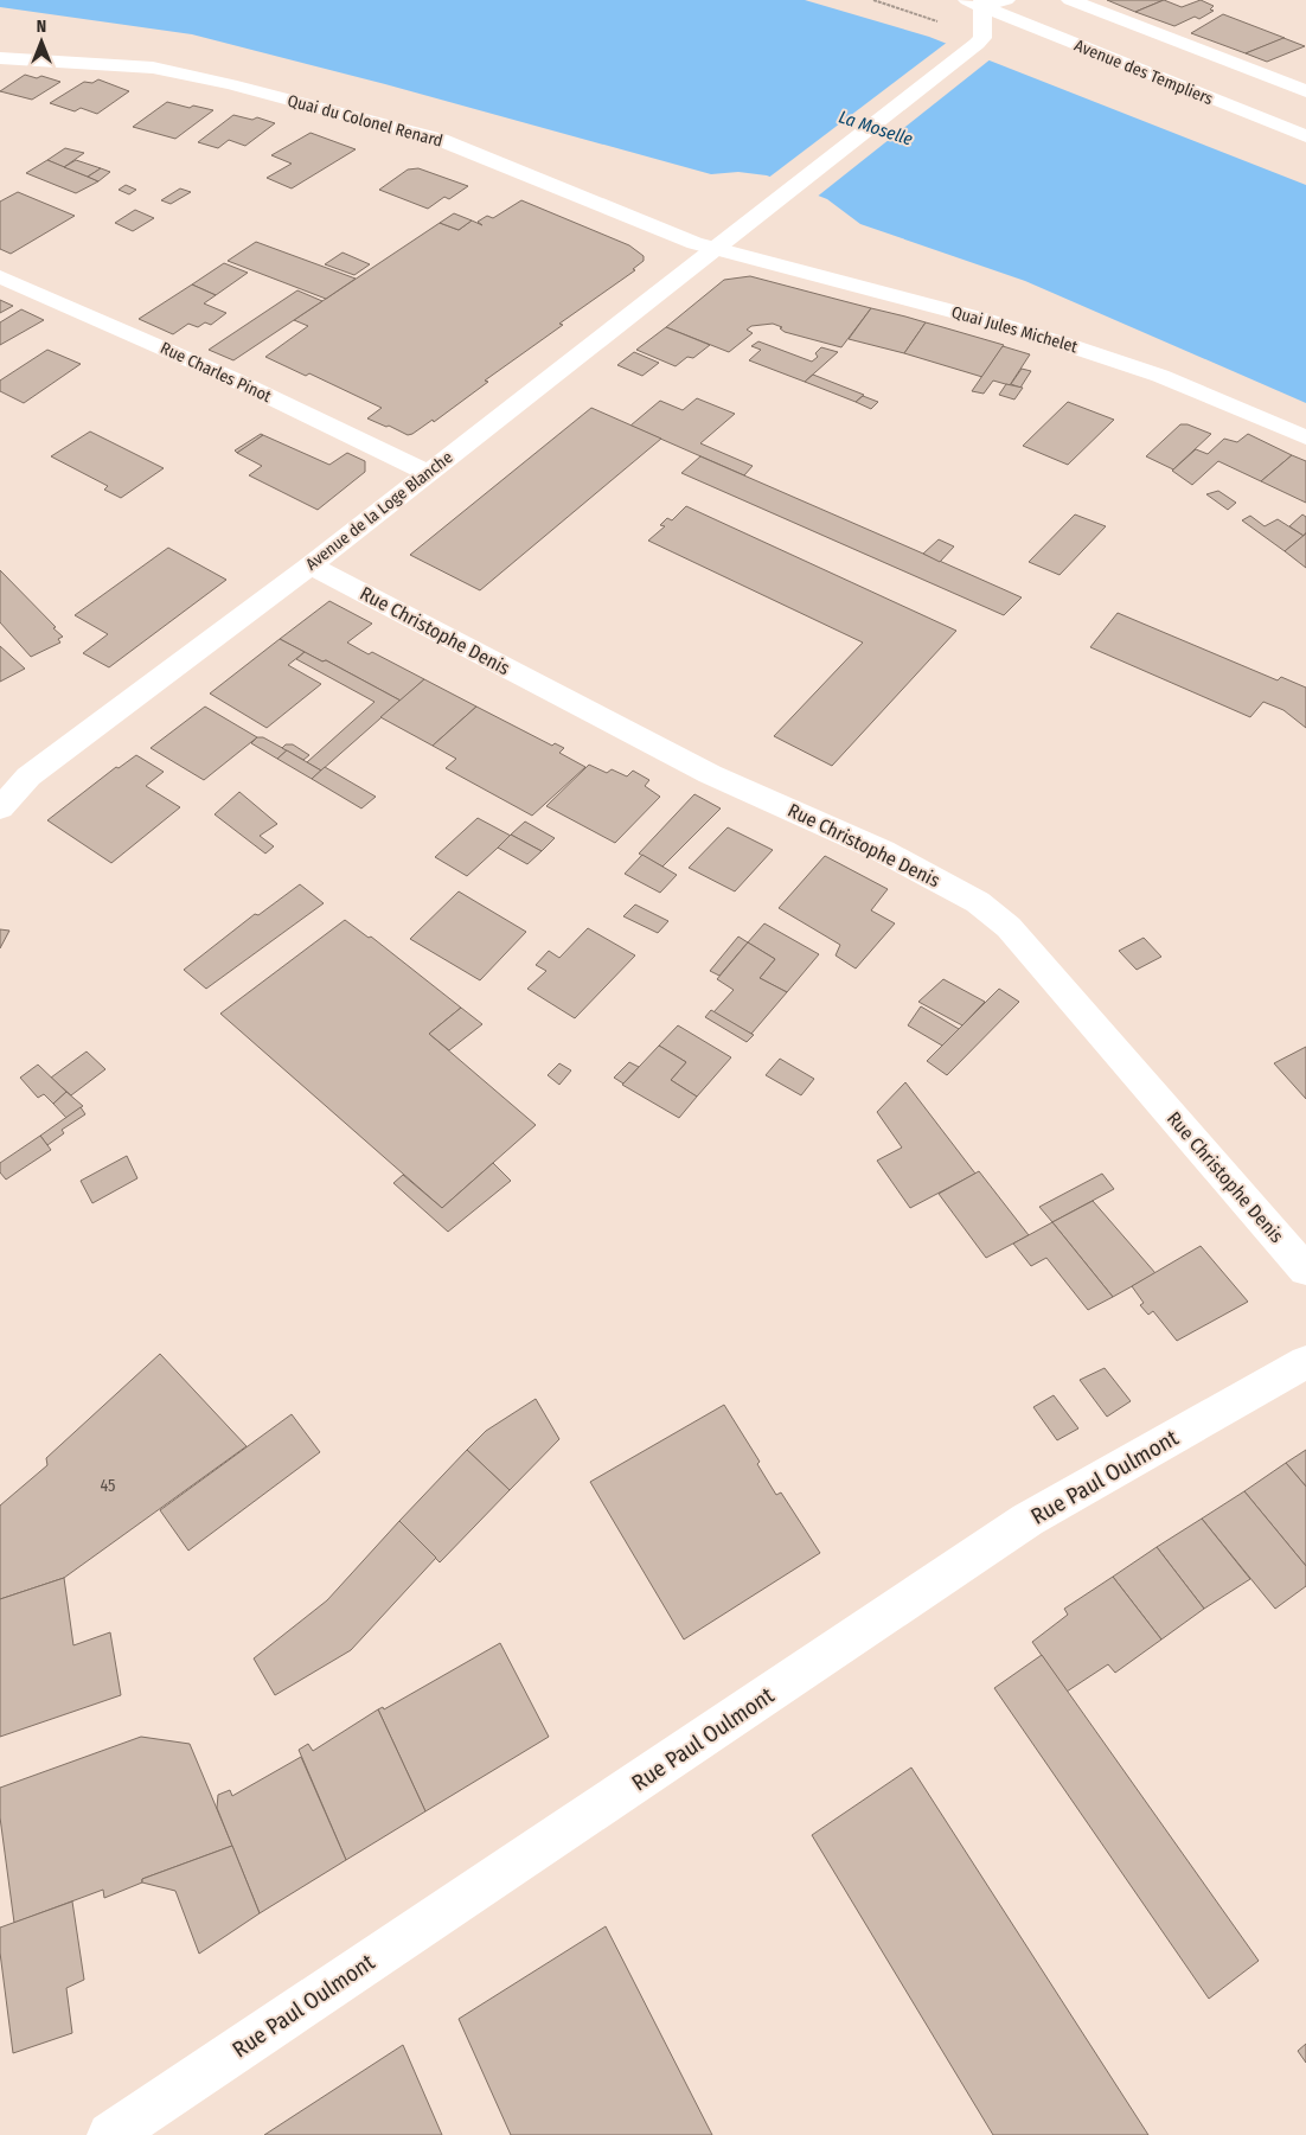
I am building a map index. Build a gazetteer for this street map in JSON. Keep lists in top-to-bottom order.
{
  "streets": {
    "street": [
      "Avenue des Templiers",
      "Quai du Colonel Renard",
      "Quai Jules Michelet",
      "Rue Charles Pinot",
      "Avenue de la Loge Blanche",
      "Rue Christophe Denis",
      "Rue Paul Oulmont"
    ]
  },
  "crossings": [
    ["Avenue des Templiers", "Avenue de la Loge Blanche"],
    ["Quai du Colonel Renard", "Quai Jules Michelet"],
    ["Quai du Colonel Renard", "Avenue de la Loge Blanche"],
    ["Quai Jules Michelet", "Avenue de la Loge Blanche"],
    ["Rue Charles Pinot", "Avenue de la Loge Blanche"],
    ["Avenue de la Loge Blanche", "Rue Christophe Denis"]
  ],
  "water": ["La Moselle"],
  "house_numbers": ["45"],
  "north": "top"
}
